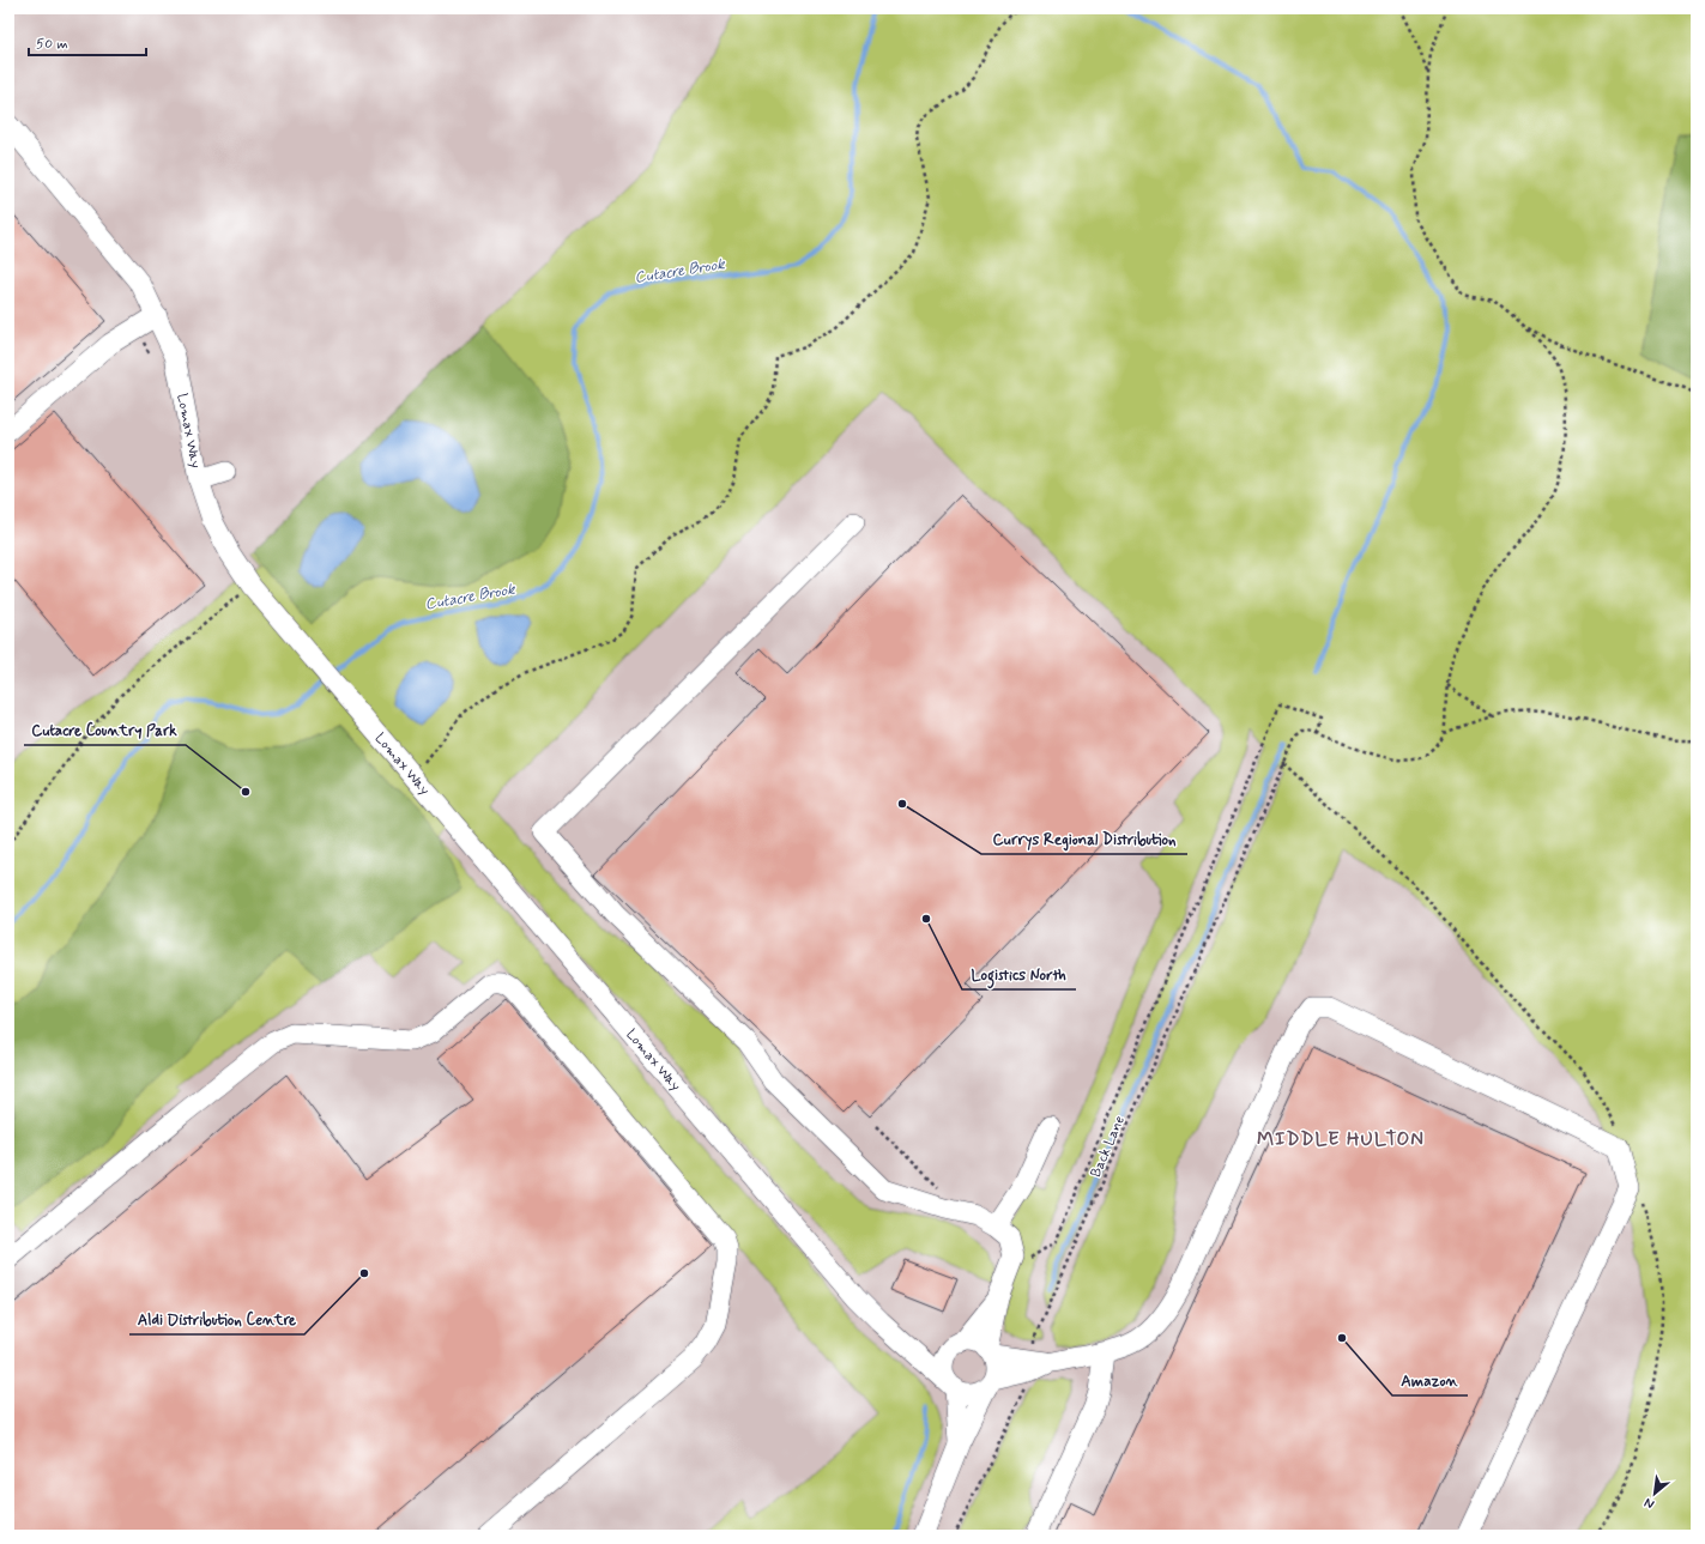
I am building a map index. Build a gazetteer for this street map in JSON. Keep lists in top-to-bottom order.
{
  "streets": {
    "street": ["Lomax Way"],
    "path": ["Back Lane"]
  },
  "districts": ["MIDDLE HULTON"],
  "water": ["Cutacre Brook"],
  "places": [
    "Cutacre Country Park",
    "Currys Regional Distribution",
    "Logistics North",
    "Aldi Distribution Centre",
    "Amazon"
  ],
  "scale_bar": "50 m",
  "north": "bottom left"
}
